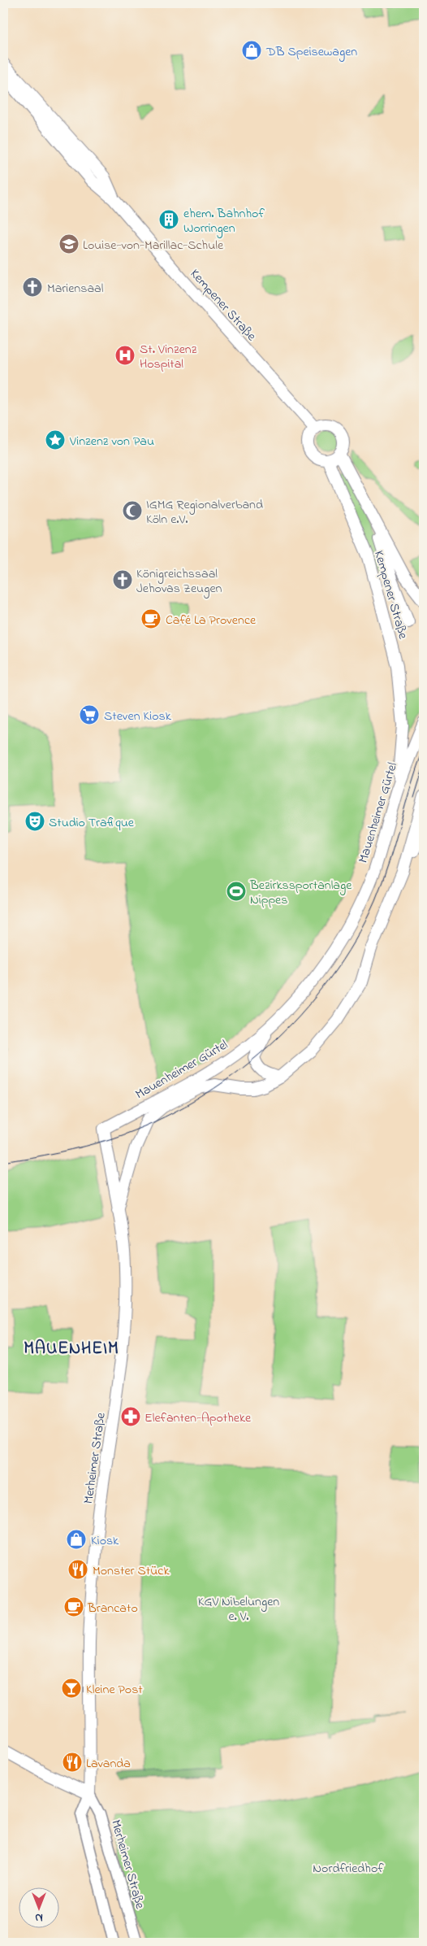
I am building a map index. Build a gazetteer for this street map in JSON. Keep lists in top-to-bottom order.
{
  "streets": {
    "main road": ["Kempener Straße", "Mauenheimer Gürtel", "Merheimer Straße"]
  },
  "crossings": [
    ["Kempener Straße", "Mauenheimer Gürtel"],
    ["Mauenheimer Gürtel", "Merheimer Straße"]
  ],
  "districts": ["MAUENHEIM"],
  "parks": ["KGV Nibelungen e. V.", "Nordfriedhof"],
  "places": {
    "shop": ["DB Speisewagen", "Kiosk"],
    "building": ["ehem. Bahnhof Worringen"],
    "school or university": ["Louise-von-Marillac-Schule"],
    "church": ["Mariensaal", "Königreichssaal Jehovas Zeugen"],
    "hospital": ["St. Vinzenz Hospital"],
    "place": ["Vinzenz von Pau"],
    "mosque": ["IGMG Regionalverband Köln e.V."],
    "cafe": ["Café La Provence", "Brancato"],
    "supermarket": ["Steven Kiosk"],
    "theatre": ["Studio Trafique"],
    "sports": ["Bezirkssportanlage Nippes"],
    "pharmacy": ["Elefanten-Apotheke"],
    "restaurant": ["Monster Stück", "Lavanda"],
    "bar": ["Kleine Post"]
  },
  "north": "bottom"
}
